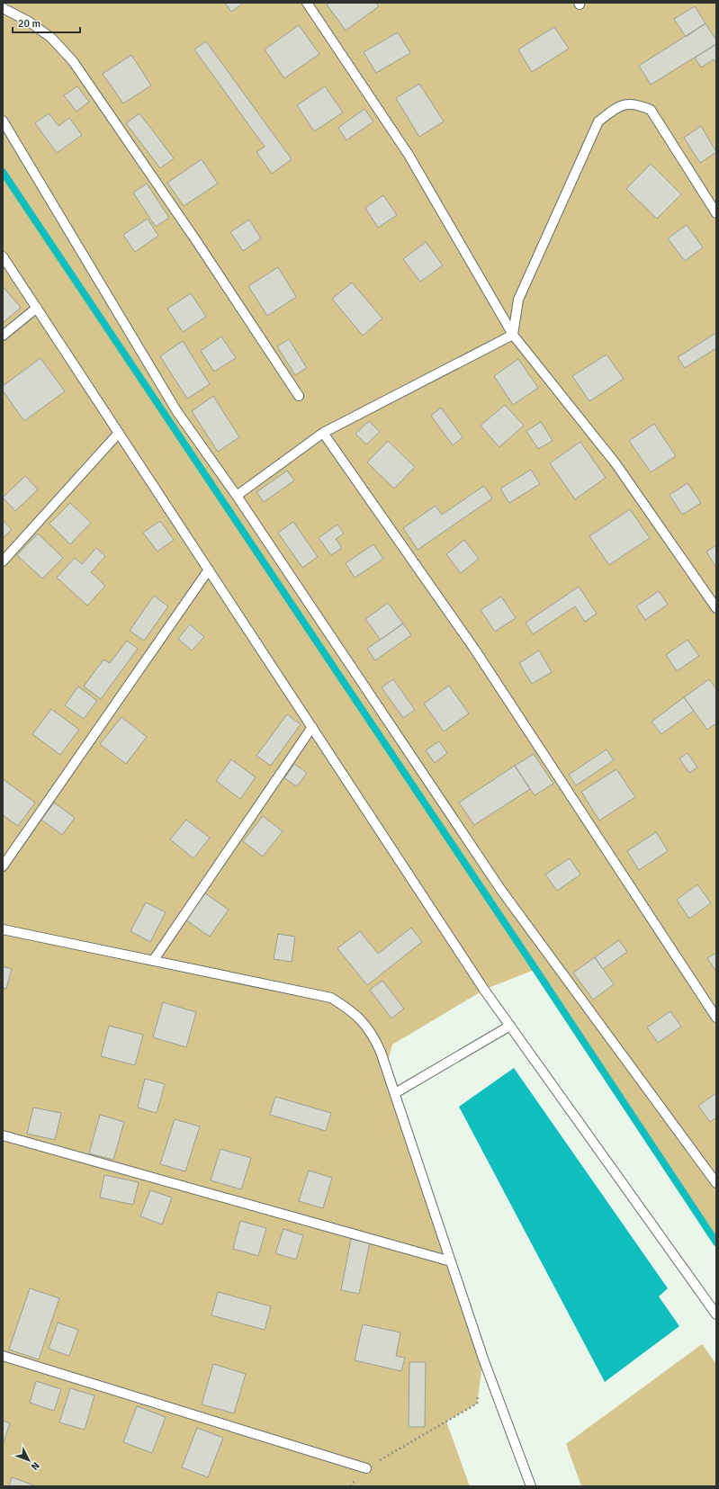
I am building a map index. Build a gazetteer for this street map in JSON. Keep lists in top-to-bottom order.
{
  "scale_bar": "20 m",
  "north": "bottom right"
}
